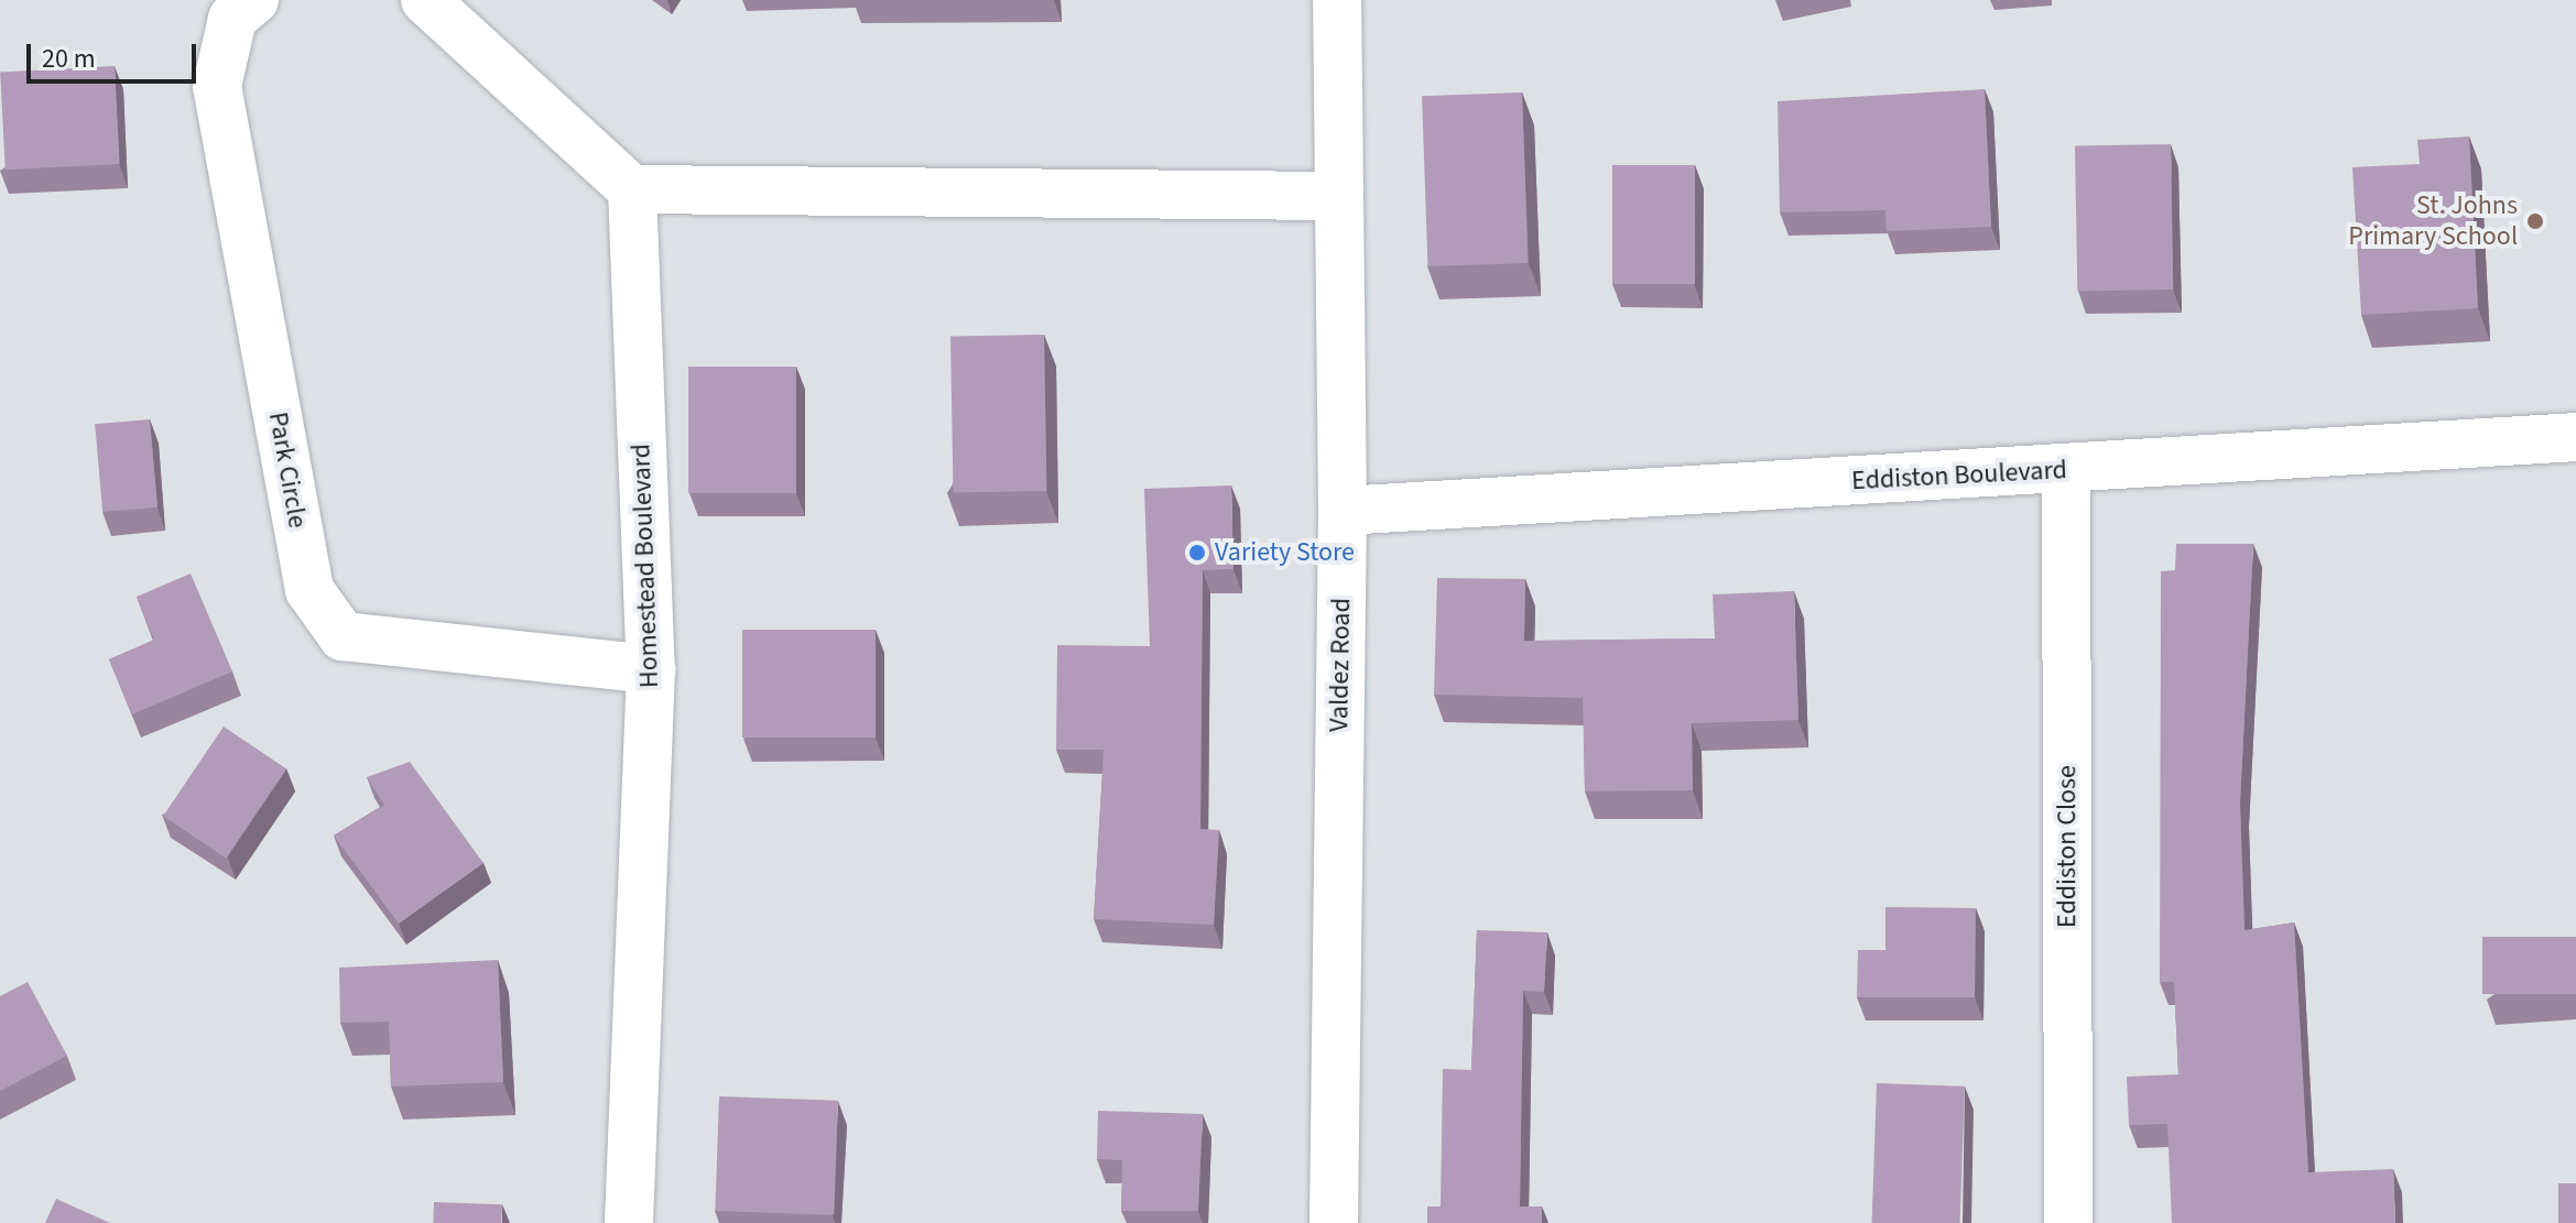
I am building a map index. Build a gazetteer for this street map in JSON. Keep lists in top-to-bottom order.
{
  "streets": {
    "street": [
      "Park Circle",
      "Eddiston Boulevard",
      "Homestead Boulevard",
      "Valdez Road",
      "Eddiston Close"
    ]
  },
  "crossings": [
    ["Park Circle", "Homestead Boulevard"],
    ["Eddiston Boulevard", "Valdez Road"],
    ["Eddiston Boulevard", "Eddiston Close"]
  ],
  "places": ["St. Johns Primary School", "Variety Store"],
  "scale_bar": "20 m"
}
